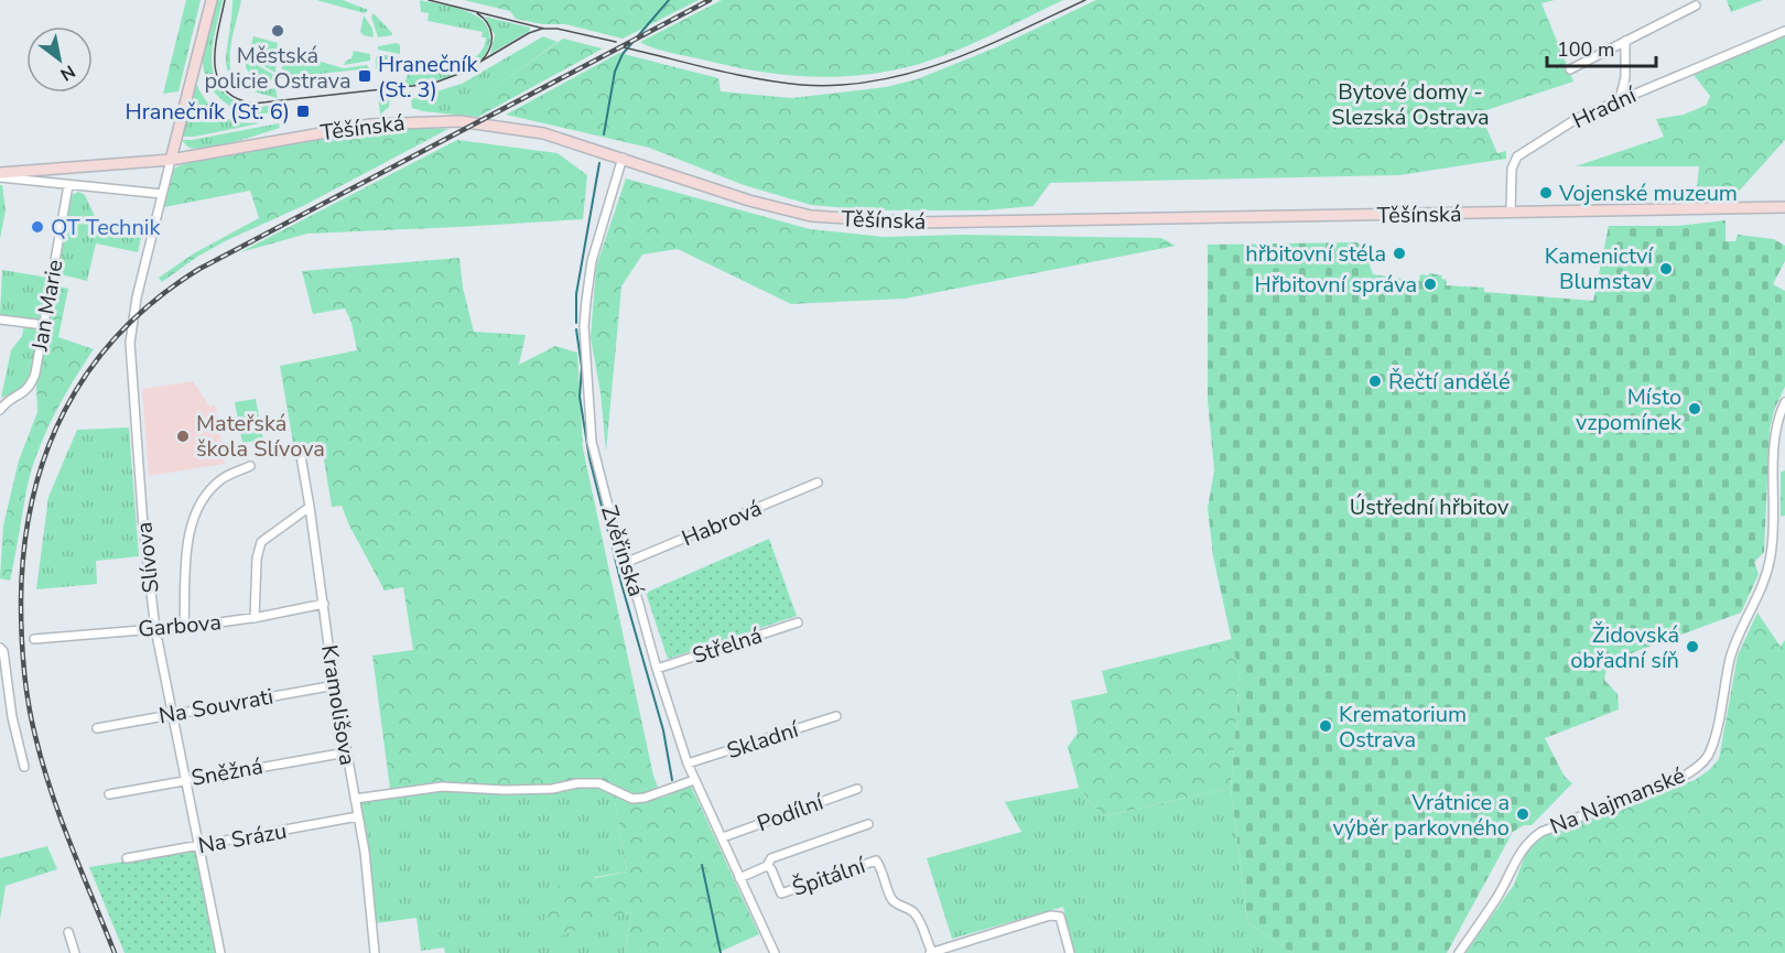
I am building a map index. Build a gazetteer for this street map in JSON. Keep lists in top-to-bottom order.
{
  "streets": {
    "main road": ["Těšínská"],
    "street": [
      "Hradní",
      "Jan Marie",
      "Habrová",
      "Zvěřinská",
      "Slívova",
      "Garbova",
      "Střelná",
      "Kramolišova",
      "Na Souvrati",
      "Skladní",
      "Sněžná",
      "Na Najmanské",
      "Podílní",
      "Na Srázu",
      "Špitální"
    ]
  },
  "crossings": [
    ["Hradní", "Těšínská"],
    ["Těšínská", "Zvěřinská"],
    ["Těšínská", "Slívova"],
    ["Habrová", "Zvěřinská"],
    ["Zvěřinská", "Střelná"],
    ["Zvěřinská", "Skladní"],
    ["Zvěřinská", "Podílní"],
    ["Slívova", "Garbova"],
    ["Slívova", "Na Souvrati"],
    ["Slívova", "Sněžná"],
    ["Slívova", "Na Srázu"],
    ["Garbova", "Kramolišova"],
    ["Kramolišova", "Na Souvrati"],
    ["Kramolišova", "Sněžná"],
    ["Kramolišova", "Na Srázu"]
  ],
  "parks": ["Bytové domy - Slezská Ostrava", "Ústřední hřbitov"],
  "places": {
    "other": [
      "Městská policie Ostrava",
      "Vojenské muzeum",
      "QT Technik",
      "hřbitovní stéla",
      "Kamenictví Blumstav",
      "Hřbitovní správa",
      "Řečtí andělé",
      "Místo vzpomínek",
      "Mateřská škola Slívova",
      "Židovská obřadní síň",
      "Krematorium Ostrava",
      "Vrátnice a výběr parkovného"
    ],
    "transit": ["Hranečník (St. 3)", "Hranečník (St. 6)"]
  },
  "scale_bar": "100 m",
  "north": "bottom right"
}
